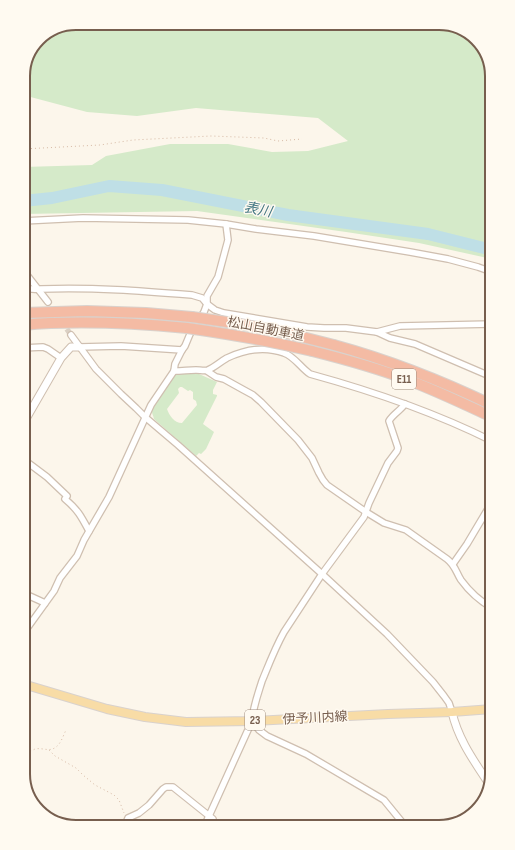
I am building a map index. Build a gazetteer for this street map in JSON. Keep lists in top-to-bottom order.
{
  "streets": {
    "highway": ["松山自動車道", "E11"],
    "main road": ["伊予川内線", "23"]
  },
  "water": ["表川"]
}
